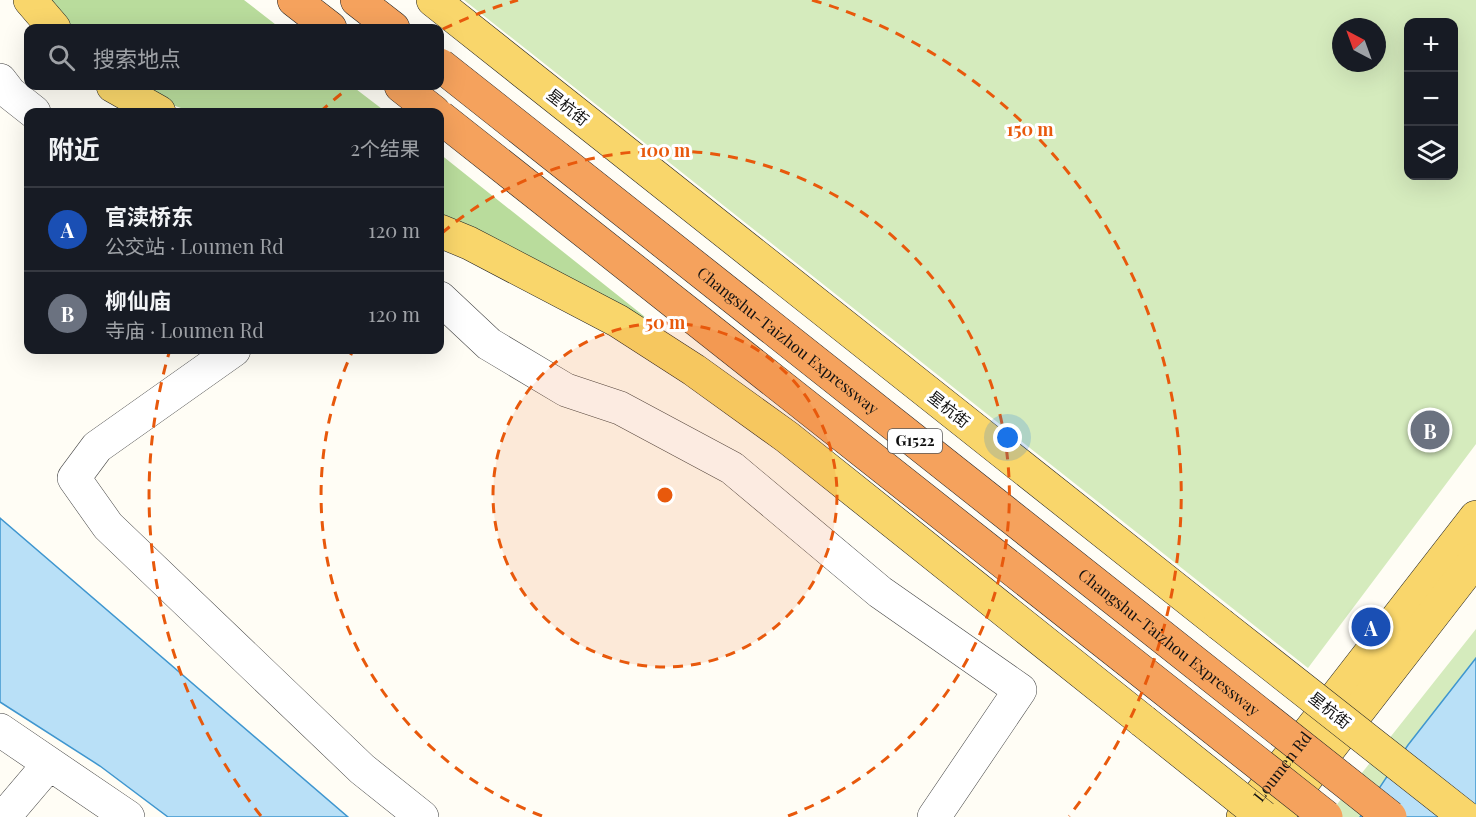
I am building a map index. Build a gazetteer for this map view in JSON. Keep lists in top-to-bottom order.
{
  "streets": {
    "highway": ["Changshu-Taizhou Expressway", "G1522"],
    "main road": ["星杭街", "Loumen Rd"]
  },
  "north": "top left",
  "page": {
    "map_buttons": ["+", "−"],
    "search": "搜索地点",
    "heading": ["附近", "2个结果"],
    "list": [
      {
        "mark": "A",
        "name": "官渎桥东",
        "note": "公交站 · Loumen Rd",
        "value": "120 m"
      },
      {
        "mark": "B",
        "name": "柳仙庙",
        "note": "寺庙 · Loumen Rd",
        "value": "120 m"
      }
    ],
    "pins": ["B", "A"]
  },
  "rings": ["150 m", "100 m", "50 m"]
}
